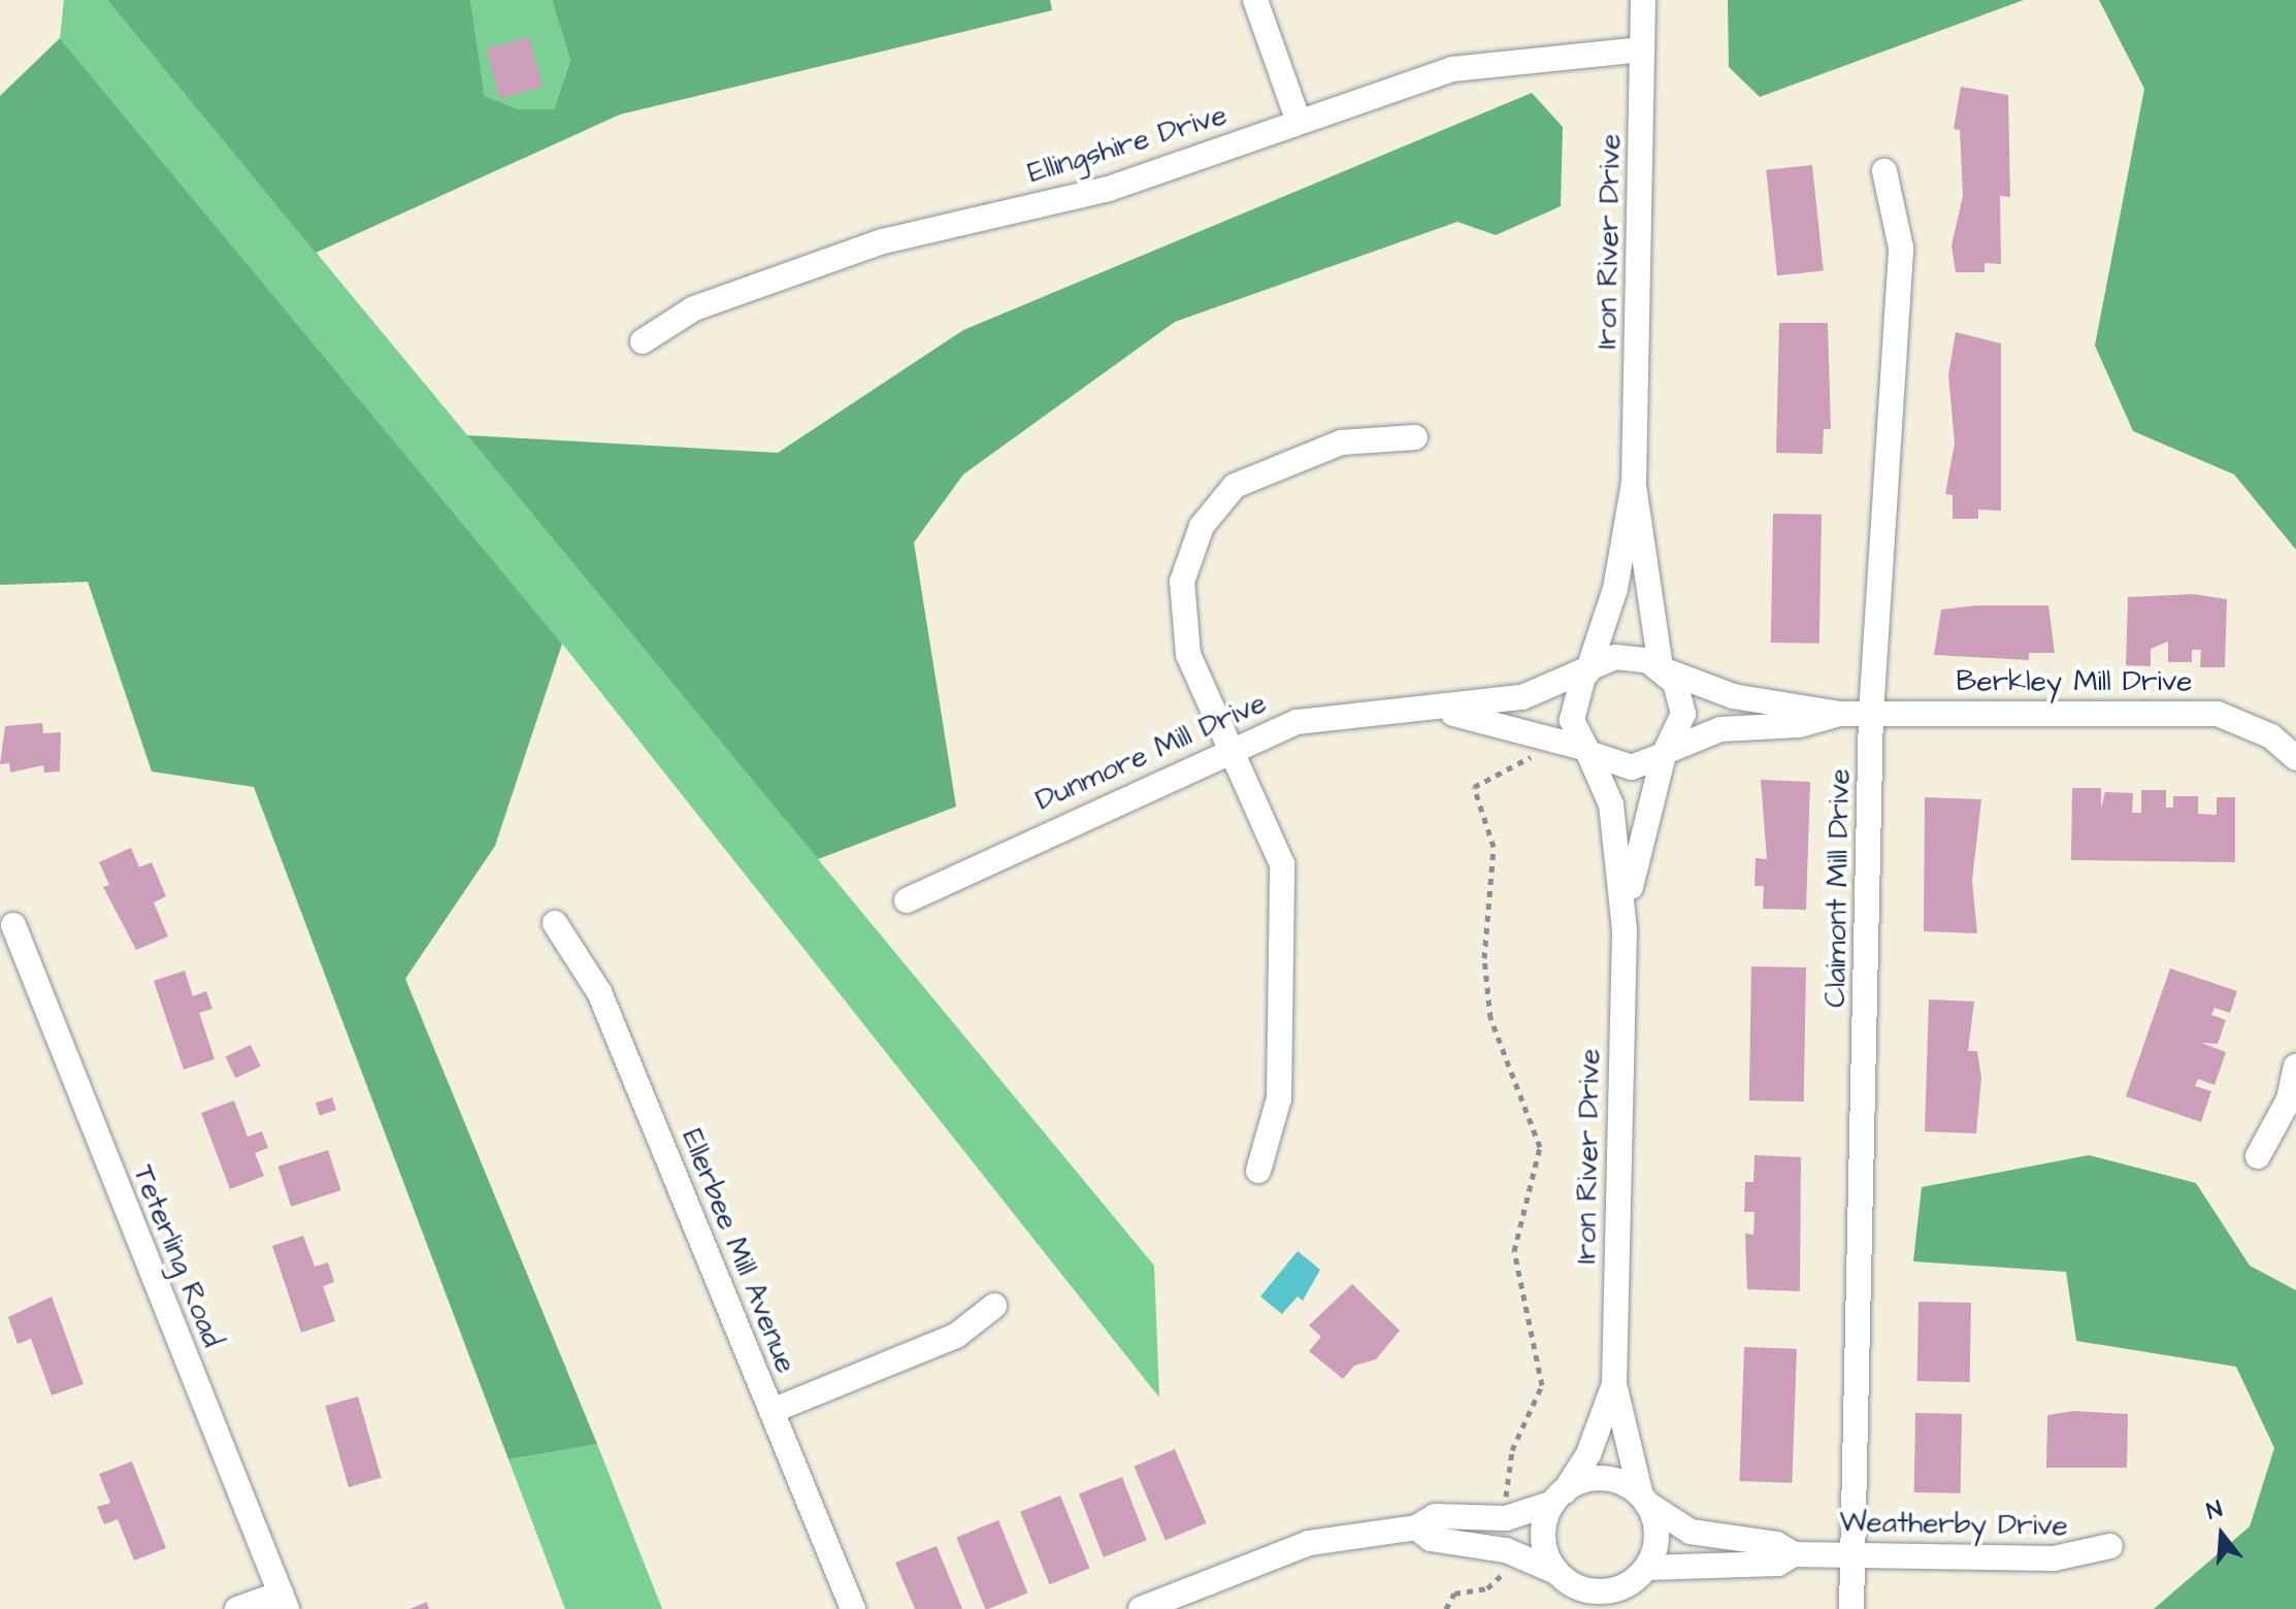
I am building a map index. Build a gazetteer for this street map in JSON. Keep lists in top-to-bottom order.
{
  "streets": {
    "street": [
      "Ellingshire Drive",
      "Iron River Drive",
      "Berkley Mill Drive",
      "Dunmore Mill Drive",
      "Claimont Mill Drive",
      "Ellerbee Mill Avenue",
      "Teterling Road",
      "Weatherby Drive"
    ]
  },
  "crossings": [
    ["Ellingshire Drive", "Iron River Drive"],
    ["Iron River Drive", "Berkley Mill Drive"],
    ["Iron River Drive", "Dunmore Mill Drive"],
    ["Iron River Drive", "Weatherby Drive"],
    ["Berkley Mill Drive", "Dunmore Mill Drive"],
    ["Berkley Mill Drive", "Claimont Mill Drive"],
    ["Claimont Mill Drive", "Weatherby Drive"]
  ],
  "north": "top"
}
